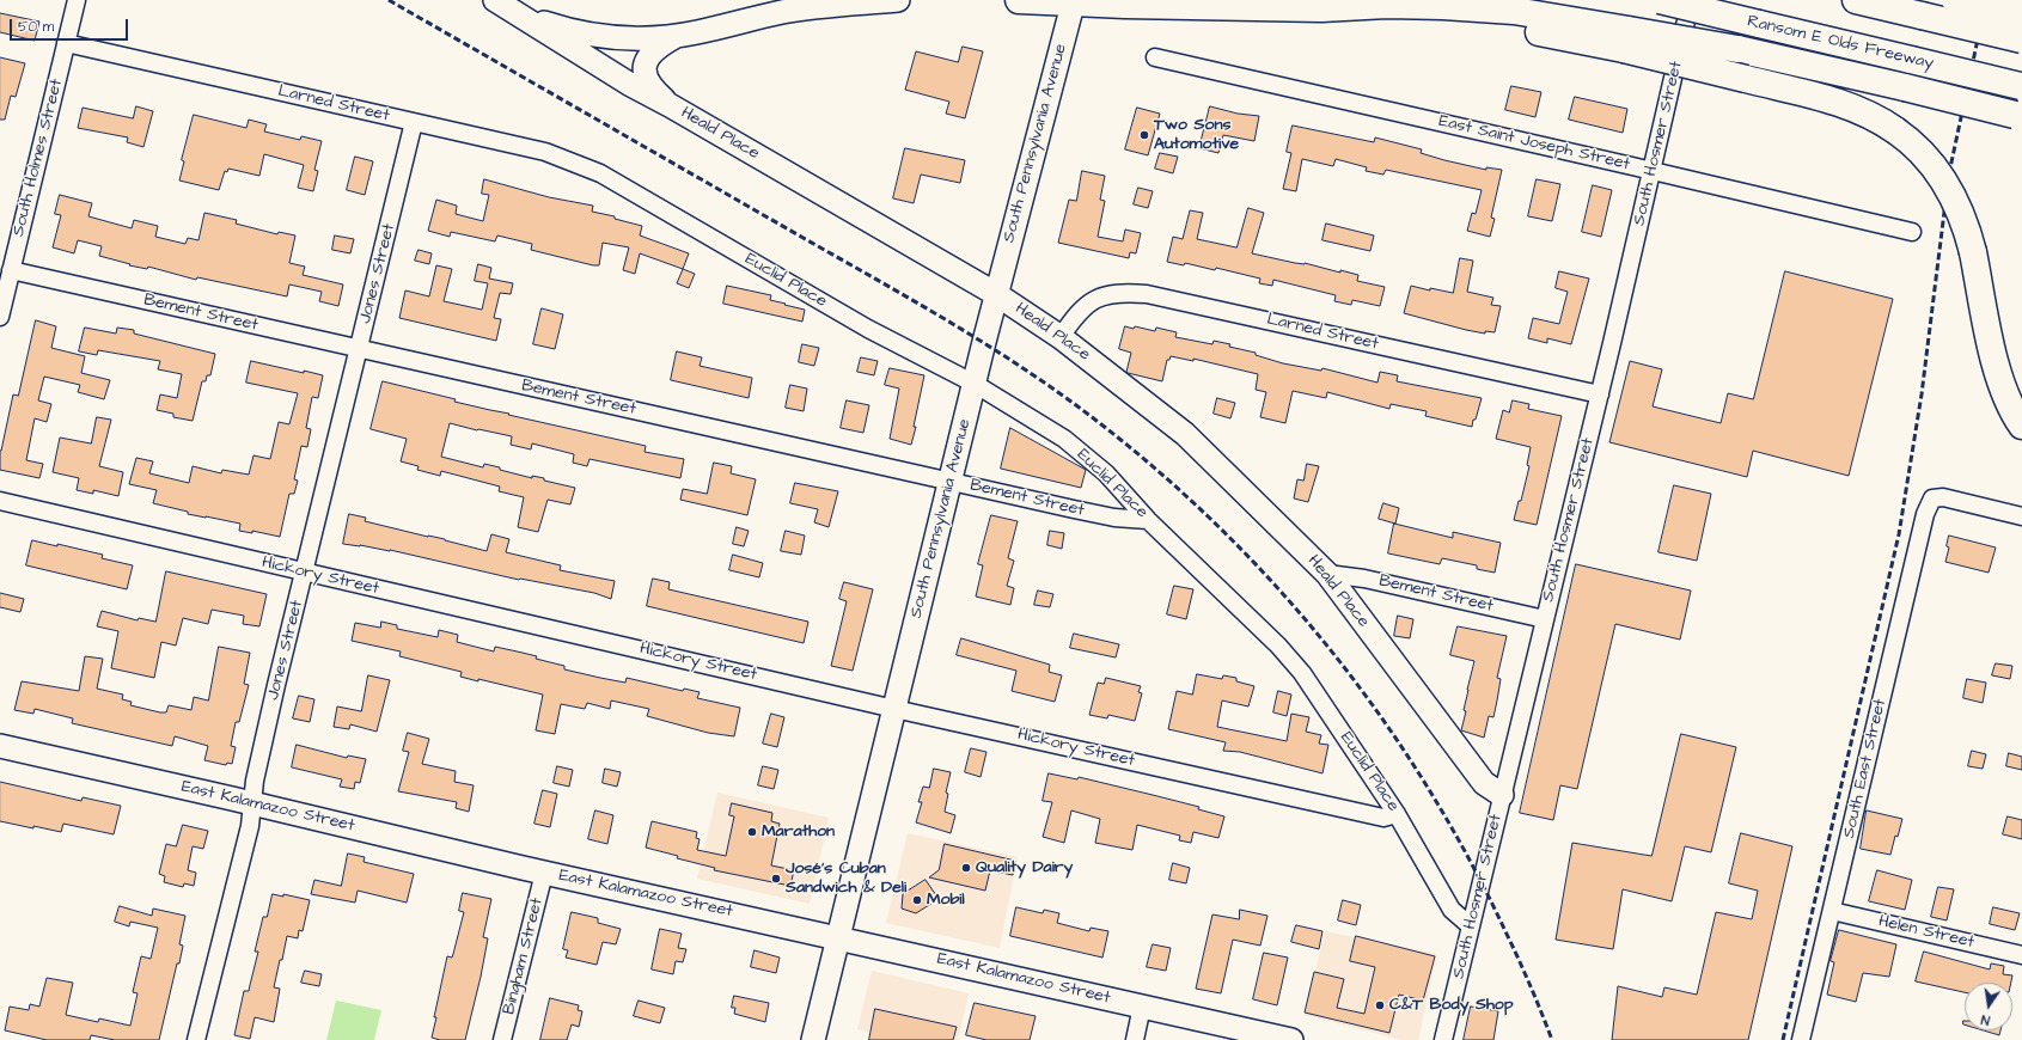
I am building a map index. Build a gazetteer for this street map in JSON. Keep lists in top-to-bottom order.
{
  "streets": {
    "highway": ["Ransom E Olds Freeway"],
    "street": [
      "Larned Street",
      "Heald Place",
      "South Pennsylvania Avenue",
      "East Saint Joseph Street",
      "South Hosmer Street",
      "South Holmes Street",
      "Jones Street",
      "Euclid Place",
      "Bement Street",
      "Hickory Street",
      "South East Street",
      "East Kalamazoo Street",
      "Helen Street",
      "Bingham Street"
    ]
  },
  "crossings": [
    ["Larned Street", "Heald Place"],
    ["Larned Street", "South Hosmer Street"],
    ["Larned Street", "South Holmes Street"],
    ["Larned Street", "Jones Street"],
    ["Larned Street", "Euclid Place"],
    ["Heald Place", "South Pennsylvania Avenue"],
    ["Heald Place", "South Hosmer Street"],
    ["Heald Place", "Bement Street"],
    ["South Pennsylvania Avenue", "Euclid Place"],
    ["South Pennsylvania Avenue", "Bement Street"],
    ["South Pennsylvania Avenue", "Hickory Street"],
    ["South Pennsylvania Avenue", "East Kalamazoo Street"],
    ["East Saint Joseph Street", "South Hosmer Street"],
    ["South Hosmer Street", "Euclid Place"],
    ["South Hosmer Street", "Bement Street"],
    ["South Holmes Street", "Bement Street"],
    ["Jones Street", "Bement Street"],
    ["Jones Street", "Hickory Street"],
    ["Jones Street", "East Kalamazoo Street"],
    ["Euclid Place", "Bement Street"],
    ["Euclid Place", "Hickory Street"],
    ["South East Street", "Helen Street"],
    ["East Kalamazoo Street", "Bingham Street"]
  ],
  "places": [
    "Two Sons Automotive",
    "Marathon",
    "Quality Dairy",
    "José's Cuban Sandwich & Deli",
    "Mobil",
    "C&T Body Shop"
  ],
  "scale_bar": "50 m",
  "north": "bottom"
}
